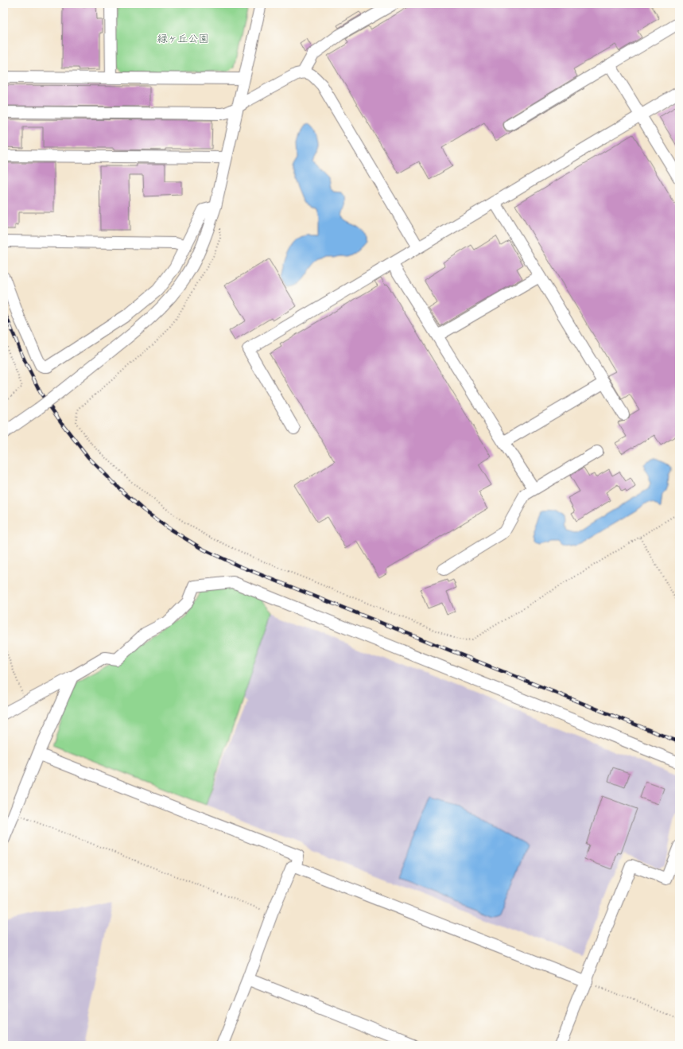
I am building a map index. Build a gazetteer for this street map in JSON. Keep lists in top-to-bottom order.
{
  "parks": ["緑ヶ丘公園"]
}
